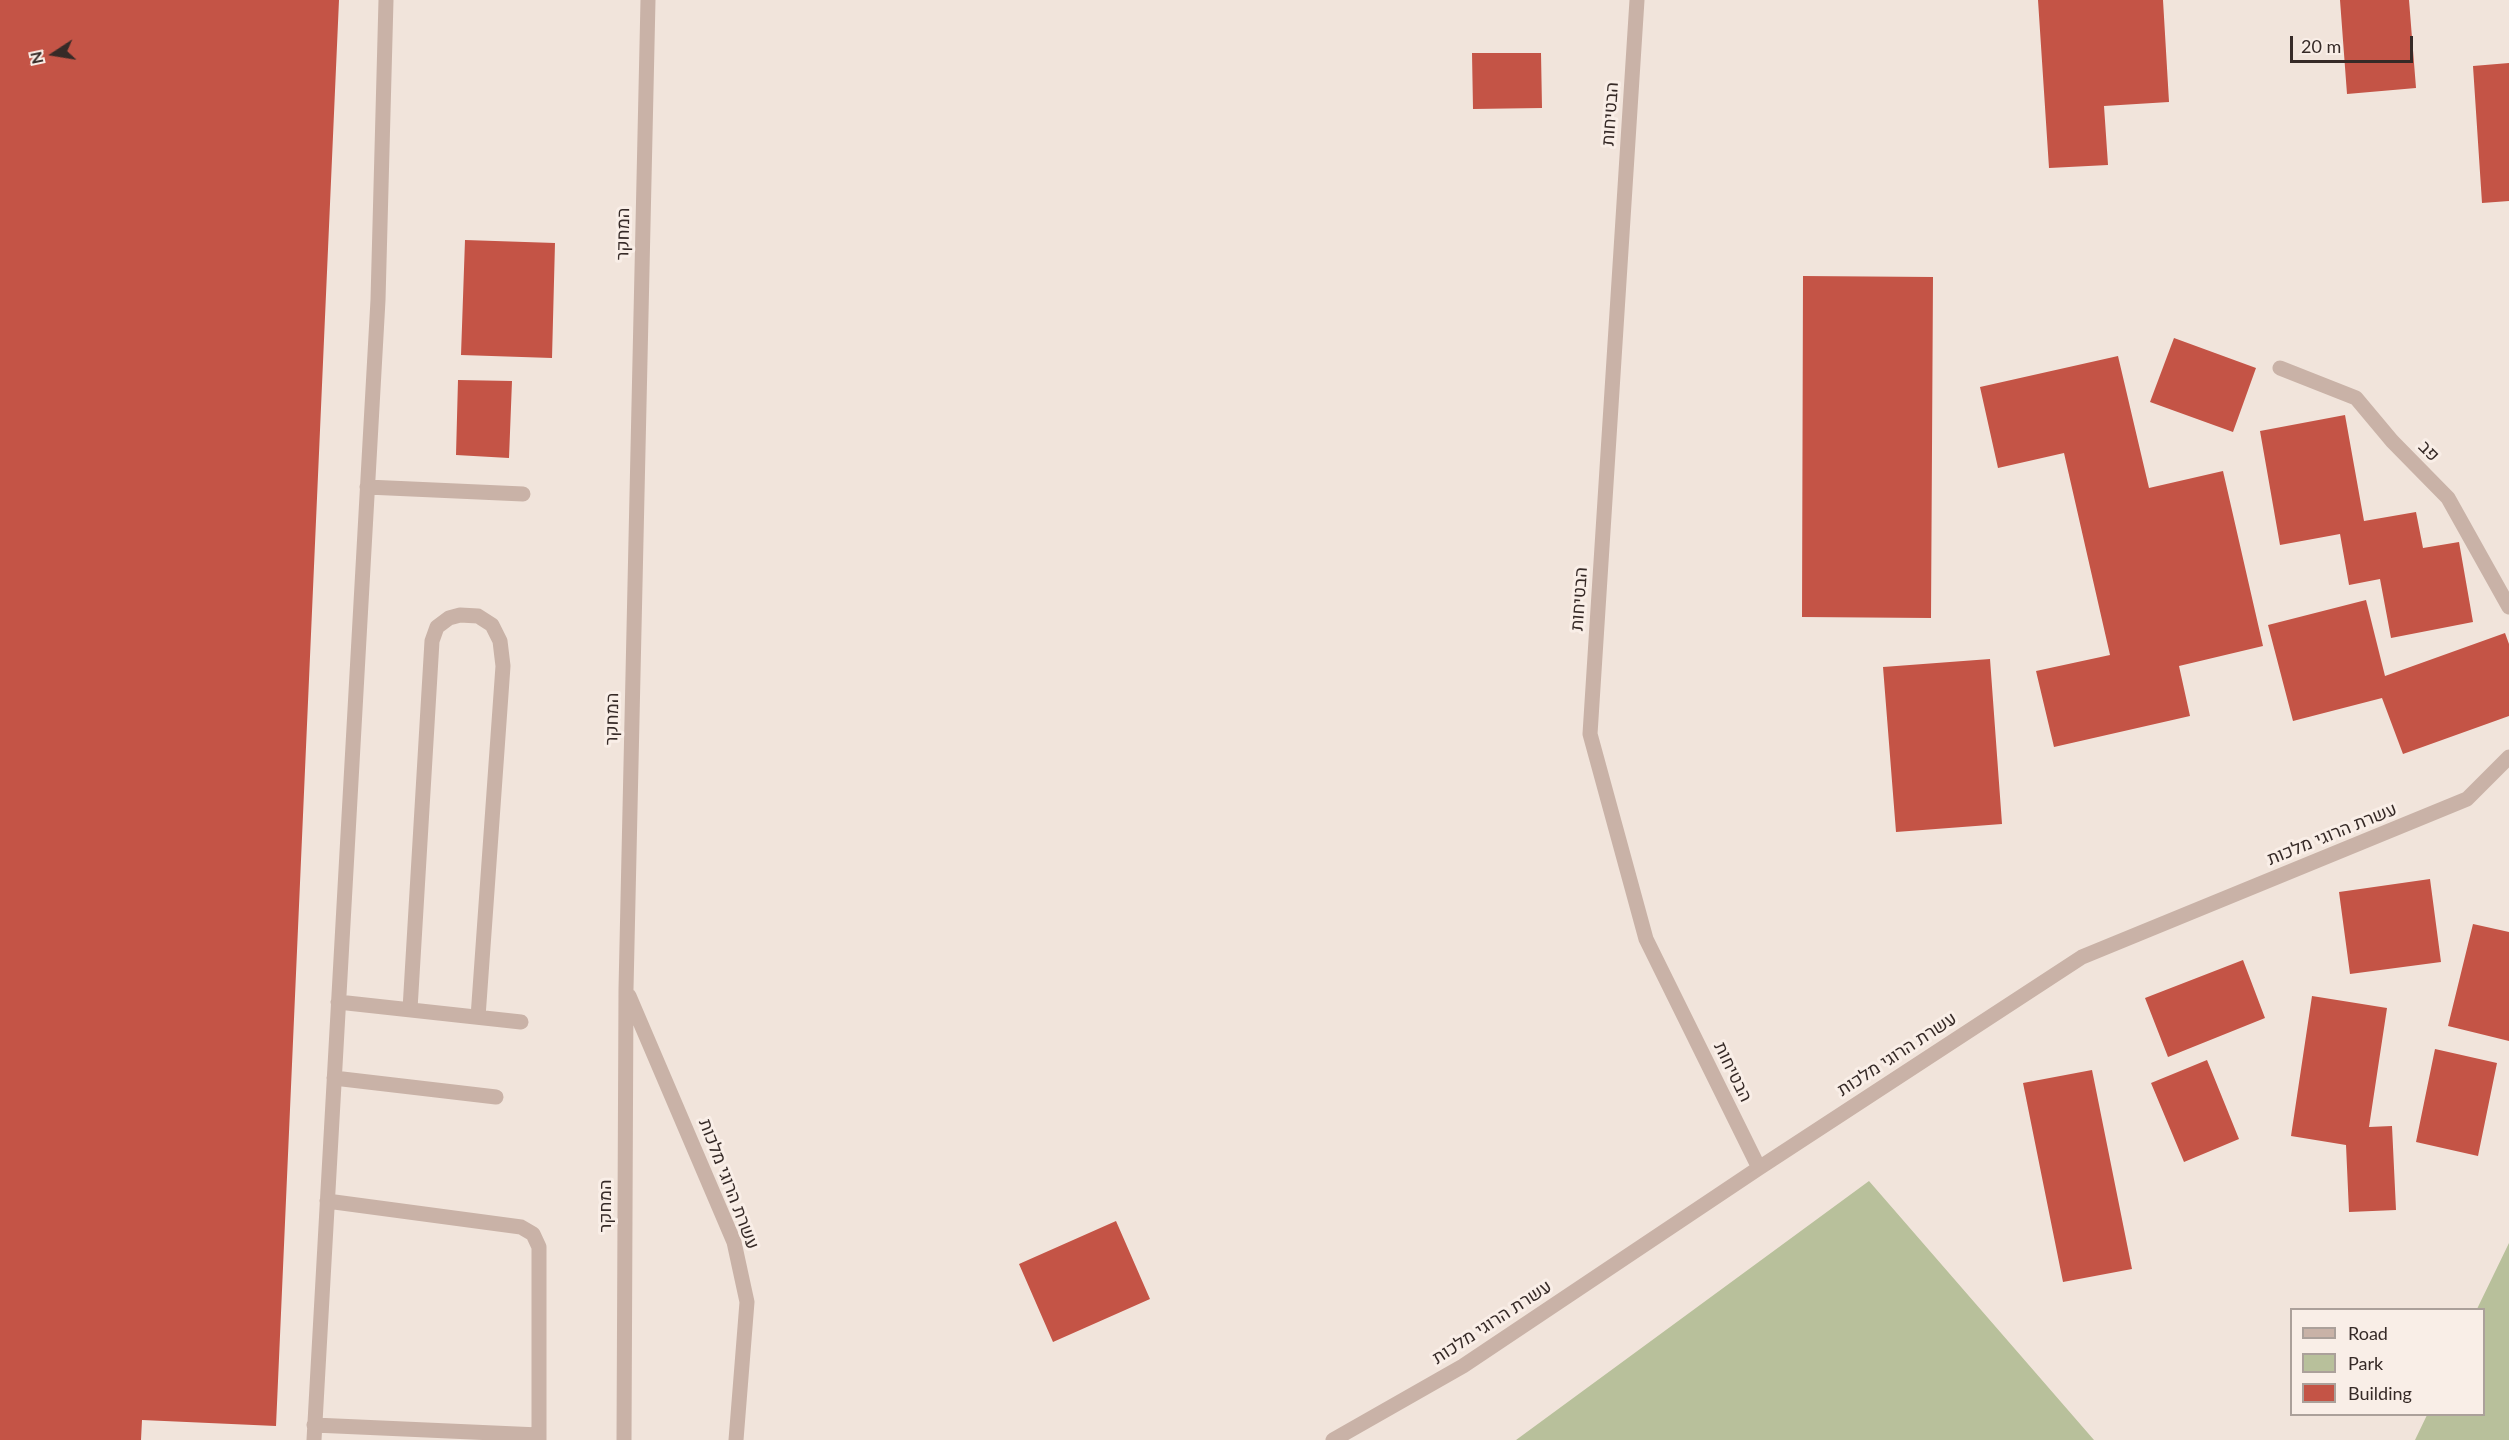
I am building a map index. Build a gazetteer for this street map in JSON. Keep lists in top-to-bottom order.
{
  "streets": {
    "street": [
      "הבטיחות",
      "המחקר",
      "פב",
      "עשרת הרוגי מלכות"
    ]
  },
  "crossings": [
    ["הבטיחות", "עשרת הרוגי מלכות"],
    ["המחקר", "עשרת הרוגי מלכות"]
  ],
  "legend": ["Road", "Park", "Building"],
  "scale_bar": "20 m",
  "north": "left"
}
